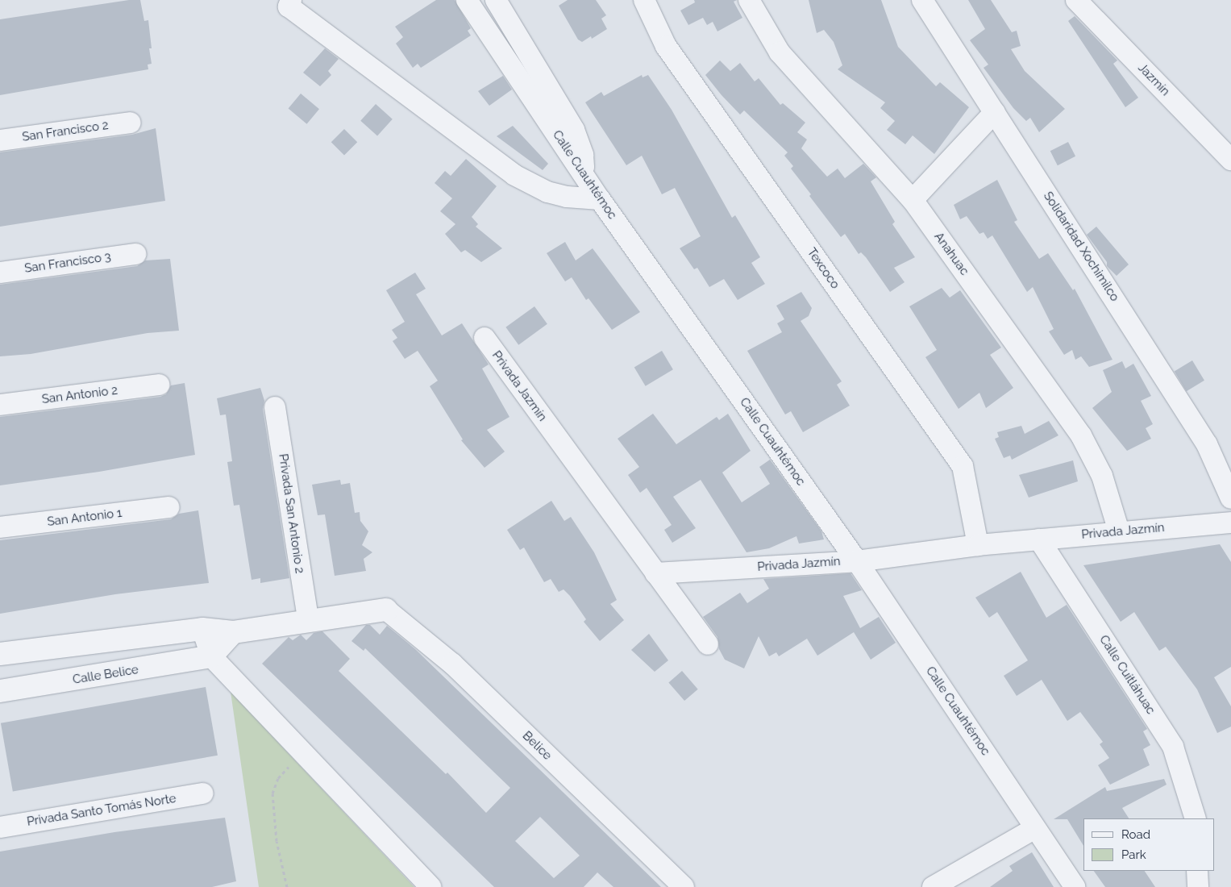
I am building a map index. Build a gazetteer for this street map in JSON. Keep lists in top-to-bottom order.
{
  "streets": {
    "street": [
      "Jazmín",
      "San Francisco 2",
      "Calle Cuauhtémoc",
      "Solidaridad Xochimilco",
      "Anahuac",
      "San Francisco 3",
      "Texcoco",
      "Privada Jazmín",
      "San Antonio 2",
      "Privada San Antonio 2",
      "San Antonio 1",
      "Calle Belice",
      "Calle Cuitláhuac",
      "Belice",
      "Privada Santo Tomás Norte"
    ]
  },
  "crossings": [
    ["Calle Cuauhtémoc", "Privada Jazmín"],
    ["Anahuac", "Privada Jazmín"],
    ["Texcoco", "Privada Jazmín"],
    ["Privada Jazmín", "Calle Cuitláhuac"]
  ],
  "legend": ["Road", "Park"]
}
